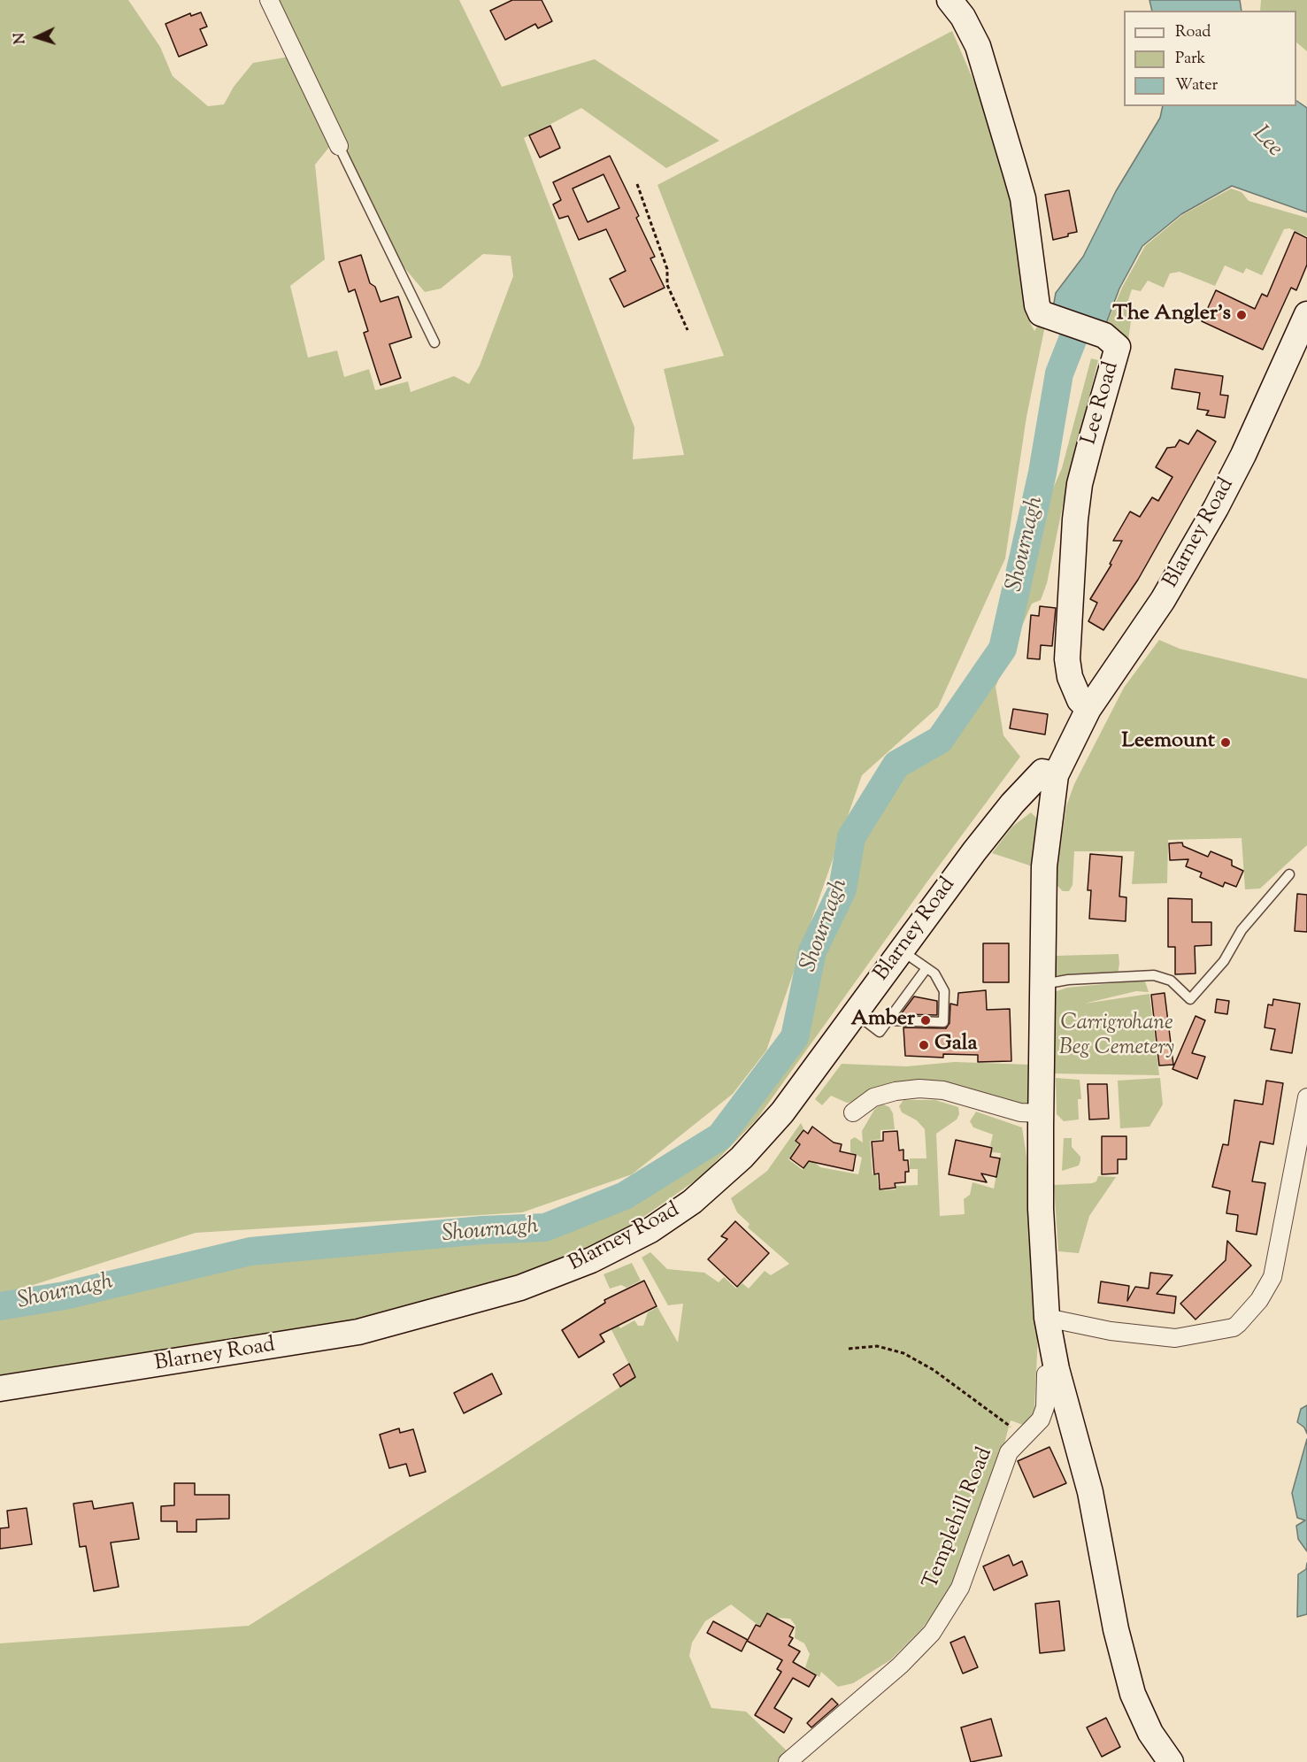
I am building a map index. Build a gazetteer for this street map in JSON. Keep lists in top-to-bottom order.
{
  "streets": {
    "main road": ["Lee Road", "Blarney Road"],
    "street": ["Templehill Road"]
  },
  "crossings": [
    ["Lee Road", "Blarney Road"],
    ["Blarney Road", "Templehill Road"]
  ],
  "water": ["Lee", "Shournagh"],
  "parks": ["Carrigrohane Beg Cemetery"],
  "places": [
    "The Angler's",
    "Leemount",
    "Amber",
    "Gala"
  ],
  "legend": ["Road", "Park", "Water"],
  "north": "left"
}
